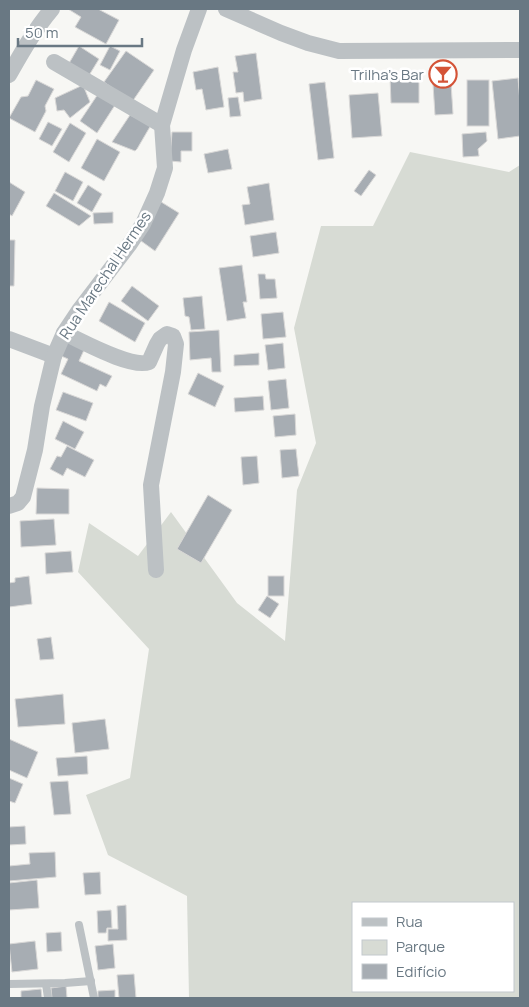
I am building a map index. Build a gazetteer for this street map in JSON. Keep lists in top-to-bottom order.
{
  "streets": {
    "street": ["Rua Marechal Hermes"]
  },
  "places": {
    "bar": ["Trilha's Bar"]
  },
  "legend": ["Rua", "Parque", "Edifício"],
  "scale_bar": "50 m"
}
